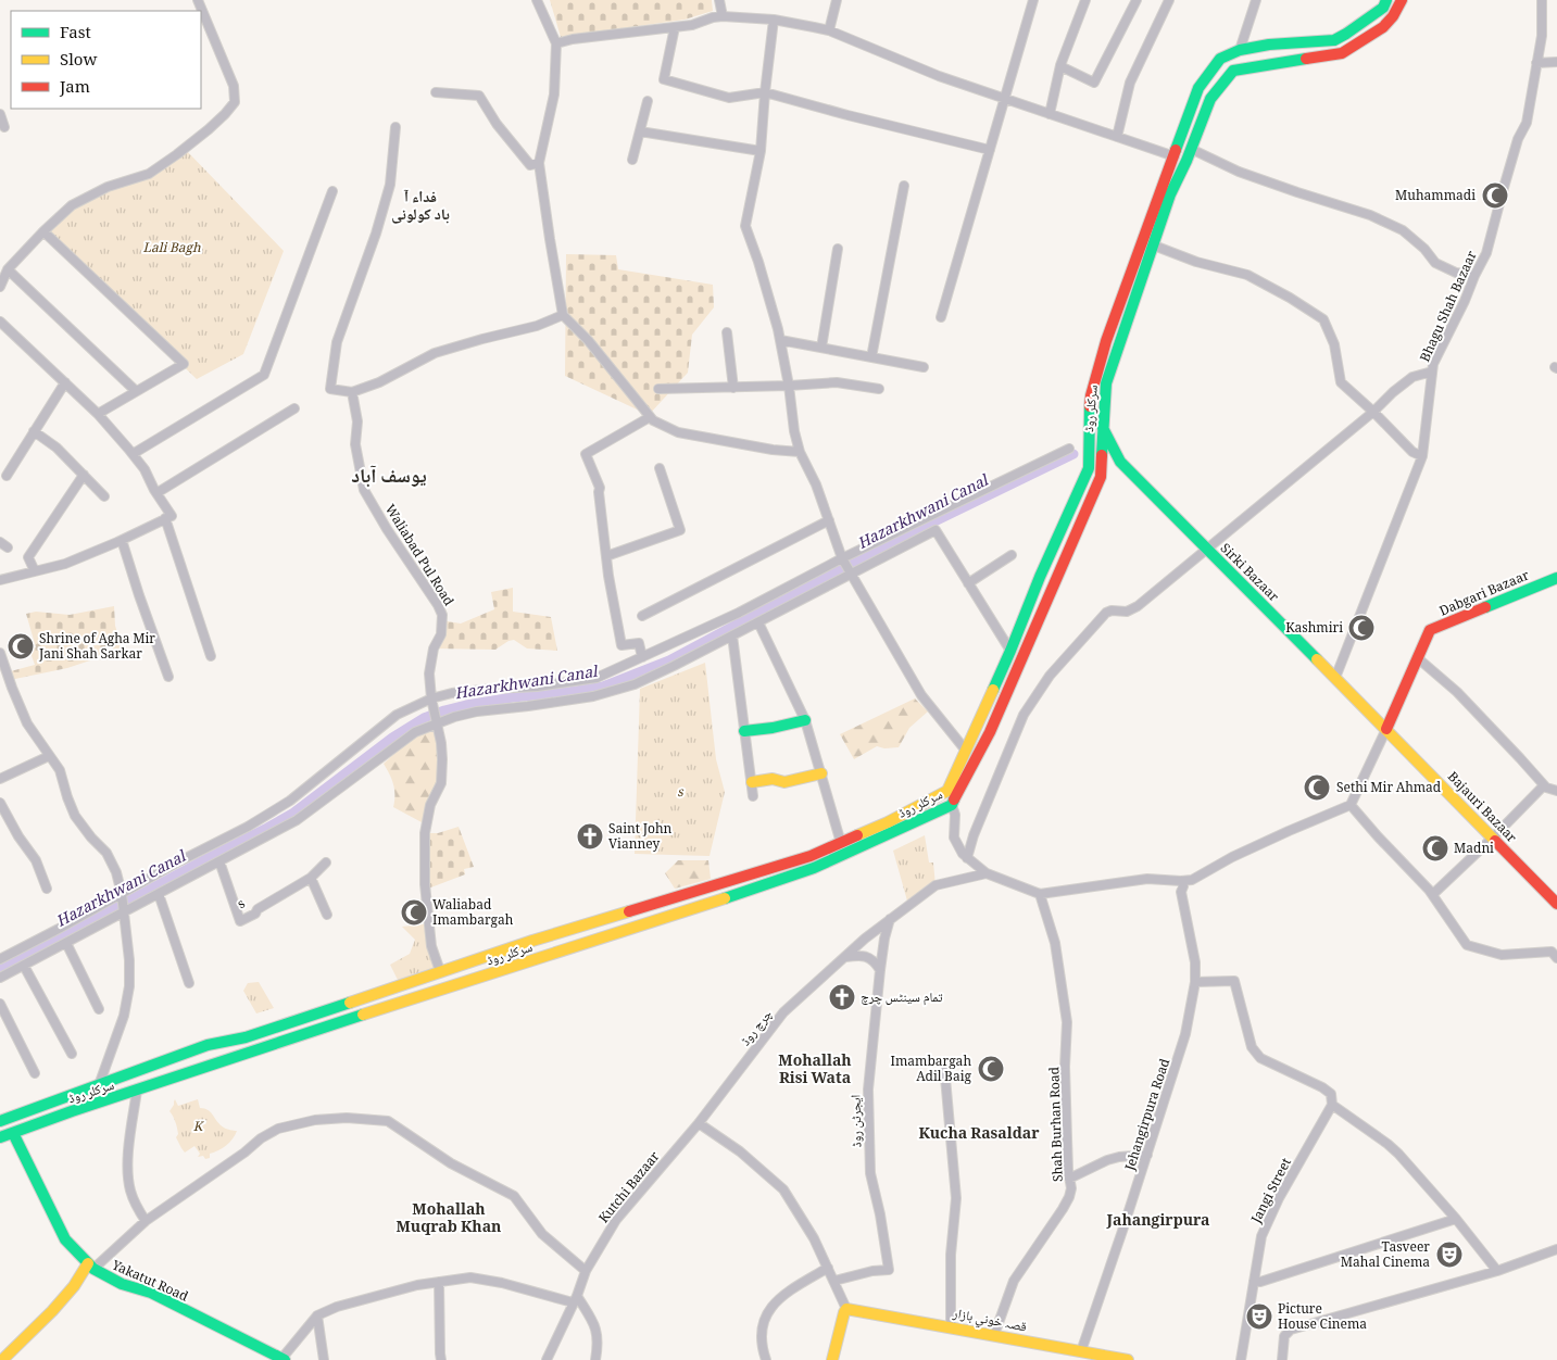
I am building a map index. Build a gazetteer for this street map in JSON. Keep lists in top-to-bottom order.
{
  "streets": {
    "main road": [
      "سرکلر روڈ",
      "Sirki Bazaar",
      "Dabgari Bazaar",
      "Bajauri Bazaar",
      "Yakatut Road",
      "قصہ خوني بازار"
    ],
    "street": [
      "Bhagu Shah Bazaar",
      "Waliabad Pul Road",
      "s",
      "چرچ روڈ",
      "Jehangirpura Road",
      "ایجرٹن روڈ",
      "Shah Burhan Road",
      "Kutchi Bazaar",
      "Jangi Street"
    ]
  },
  "crossings": [
    ["Bhagu Shah Bazaar", "Sirki Bazaar"],
    ["سرکلر روڈ", "Sirki Bazaar"],
    ["سرکلر روڈ", "Yakatut Road"],
    ["Sirki Bazaar", "Dabgari Bazaar"],
    ["Sirki Bazaar", "Bajauri Bazaar"],
    ["Dabgari Bazaar", "Bajauri Bazaar"],
    ["چرچ روڈ", "Kutchi Bazaar"],
    ["Jehangirpura Road", "قصہ خوني بازار"],
    ["Shah Burhan Road", "قصہ خوني بازار"]
  ],
  "districts": [
    "فداء آ باد کولونی",
    "یوسف آباد",
    "Mohallah Risi Wata",
    "Kucha Rasaldar",
    "Mohallah Muqrab Khan",
    "Jahangirpura"
  ],
  "water": ["Hazarkhwani Canal"],
  "parks": ["Lali Bagh", "s", "K"],
  "places": {
    "mosque": [
      "Muhammadi",
      "Kashmiri",
      "Shrine of Agha Mir Jani Shah Sarkar",
      "Sethi Mir Ahmad",
      "Madni",
      "Waliabad Imambargah",
      "Imambargah Adil Baig"
    ],
    "church": ["Saint John Vianney", "تمام سینٹس چرچ"],
    "theatre": ["Tasveer Mahal Cinema", "Picture House Cinema"]
  },
  "legend": ["Fast", "Slow", "Jam"]
}
